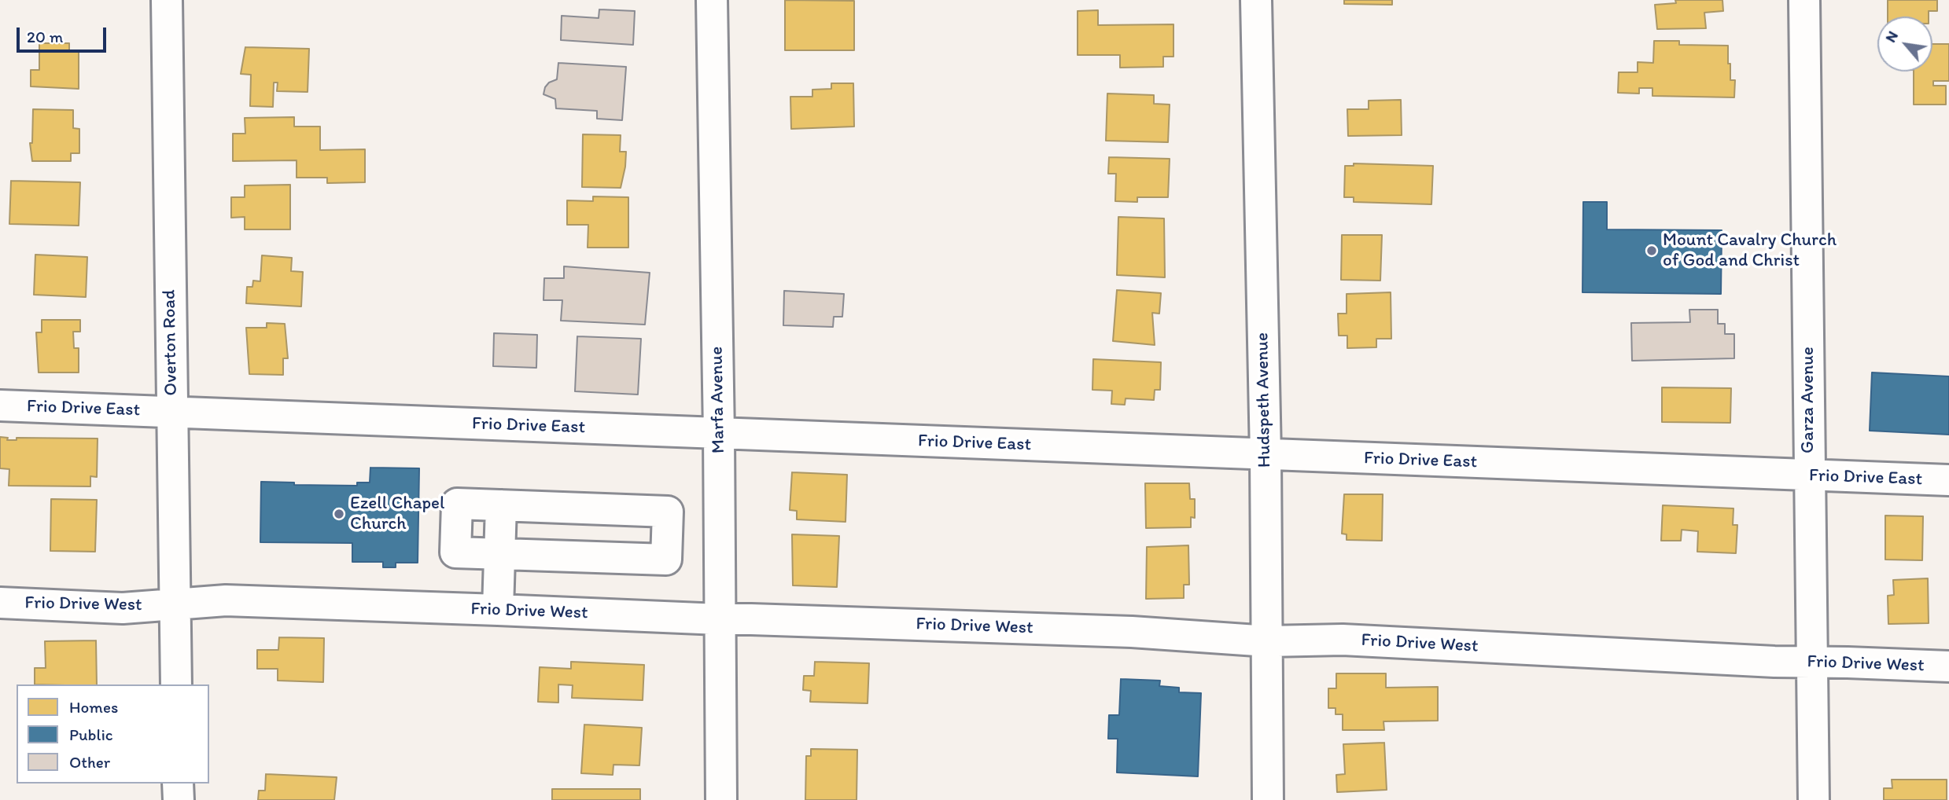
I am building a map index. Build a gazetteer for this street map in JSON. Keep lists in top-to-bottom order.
{
  "streets": {
    "street": [
      "Overton Road",
      "Marfa Avenue",
      "Hudspeth Avenue",
      "Garza Avenue",
      "Frio Drive East",
      "Frio Drive West"
    ]
  },
  "crossings": [
    ["Overton Road", "Frio Drive East"],
    ["Overton Road", "Frio Drive West"],
    ["Marfa Avenue", "Frio Drive East"],
    ["Marfa Avenue", "Frio Drive West"],
    ["Hudspeth Avenue", "Frio Drive East"],
    ["Hudspeth Avenue", "Frio Drive West"],
    ["Garza Avenue", "Frio Drive East"],
    ["Garza Avenue", "Frio Drive West"]
  ],
  "places": ["Mount Cavalry Church of God and Christ", "Ezell Chapel Church"],
  "legend": ["Homes", "Public", "Other"],
  "scale_bar": "20 m",
  "north": "top left"
}
